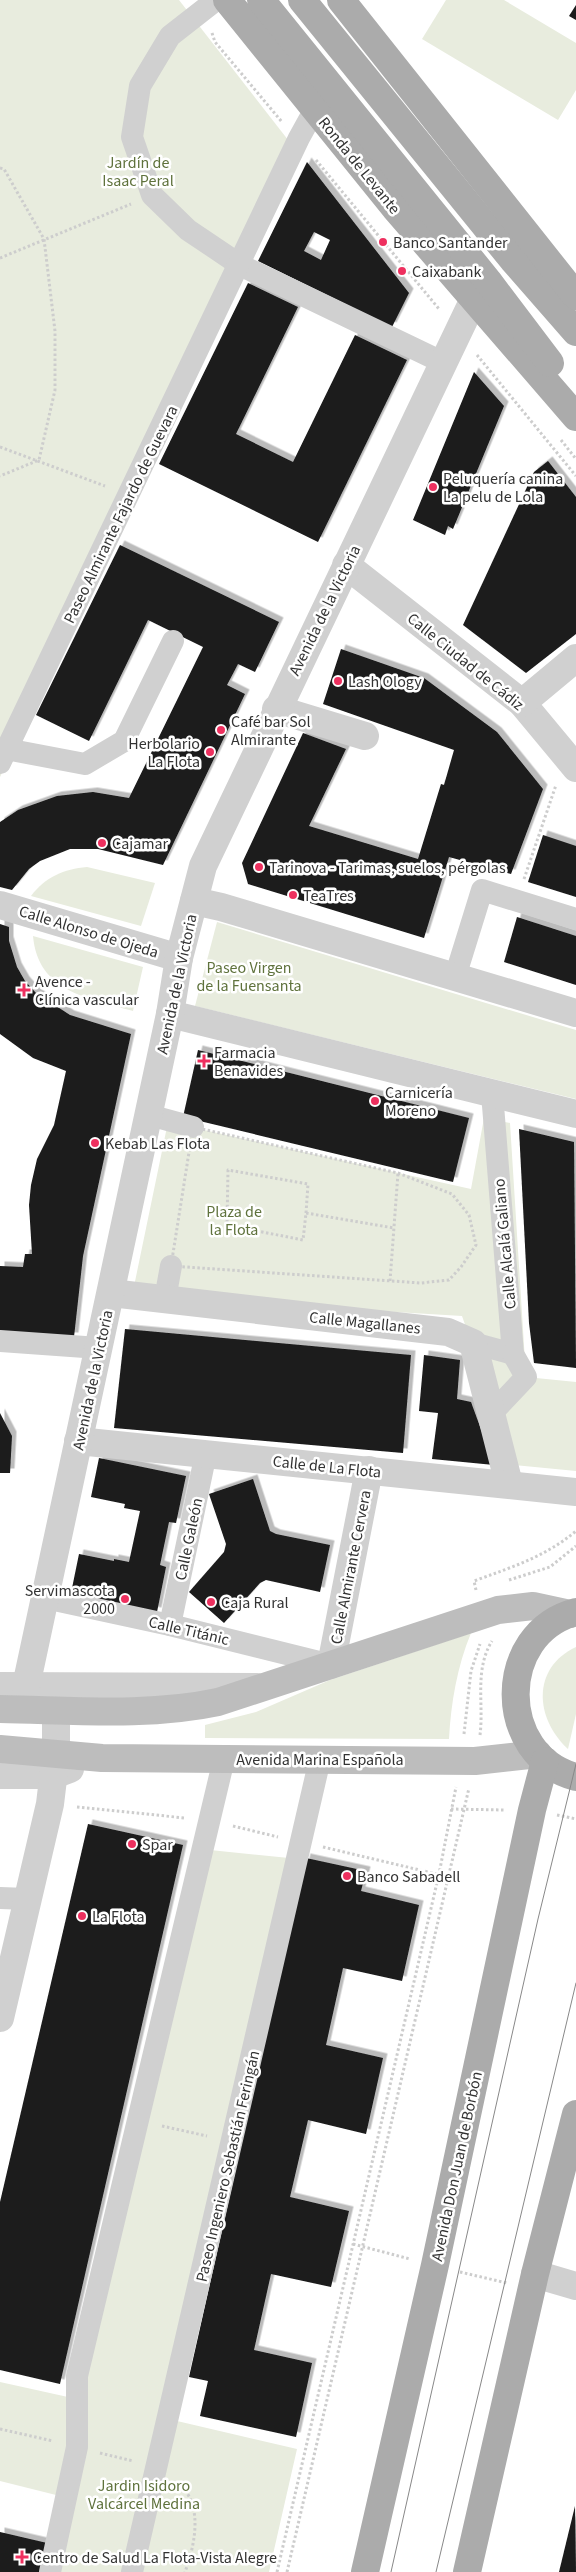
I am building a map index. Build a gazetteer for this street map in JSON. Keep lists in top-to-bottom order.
{
  "streets": {
    "main road": ["Ronda de Levante", "Avenida Marina Española", "Avenida Don Juan de Borbón"],
    "street": [
      "Paseo Almirante Fajardo de Guevara",
      "Avenida de la Victoria",
      "Calle Ciudad de Cádiz",
      "Calle Alonso de Ojeda",
      "Calle Alcalá Galiano",
      "Calle Magallanes",
      "Calle de La Flota",
      "Calle Galeón",
      "Calle Almirante Cervera",
      "Calle Titánic",
      "Paseo Ingeniero Sebastián Feringán"
    ]
  },
  "crossings": [
    ["Ronda de Levante", "Paseo Almirante Fajardo de Guevara"],
    ["Ronda de Levante", "Avenida de la Victoria"],
    ["Avenida de la Victoria", "Calle Ciudad de Cádiz"],
    ["Avenida de la Victoria", "Calle Alonso de Ojeda"],
    ["Avenida de la Victoria", "Calle Magallanes"],
    ["Avenida de la Victoria", "Calle de La Flota"],
    ["Avenida de la Victoria", "Calle Titánic"],
    ["Calle de La Flota", "Calle Galeón"],
    ["Calle de La Flota", "Calle Almirante Cervera"],
    ["Calle Galeón", "Calle Titánic"],
    ["Calle Almirante Cervera", "Calle Titánic"],
    ["Avenida Marina Española", "Paseo Ingeniero Sebastián Feringán"],
    ["Avenida Marina Española", "Avenida Don Juan de Borbón"]
  ],
  "parks": [
    "Jardín de Isaac Peral",
    "Paseo Virgen de la Fuensanta",
    "Plaza de la Flota",
    "Jardin Isidoro Valcárcel Medina"
  ],
  "places": {
    "other": [
      "Banco Santander",
      "Caixabank",
      "Peluquería canina La pelu de Lola",
      "Lash Ology",
      "Café bar Sol Almirante",
      "Herbolario La Flota",
      "Cajamar",
      "Tarinova - Tarimas, suelos, pérgolas",
      "TeaTres",
      "Carnicería Moreno",
      "Kebab Las Flota",
      "Servimascota 2000",
      "Caja Rural",
      "Spar",
      "Banco Sabadell",
      "La Flota"
    ],
    "health": ["Avence - Clínica vascular", "Farmacia Benavides", "Centro de Salud La Flota-Vista Alegre"]
  }
}
